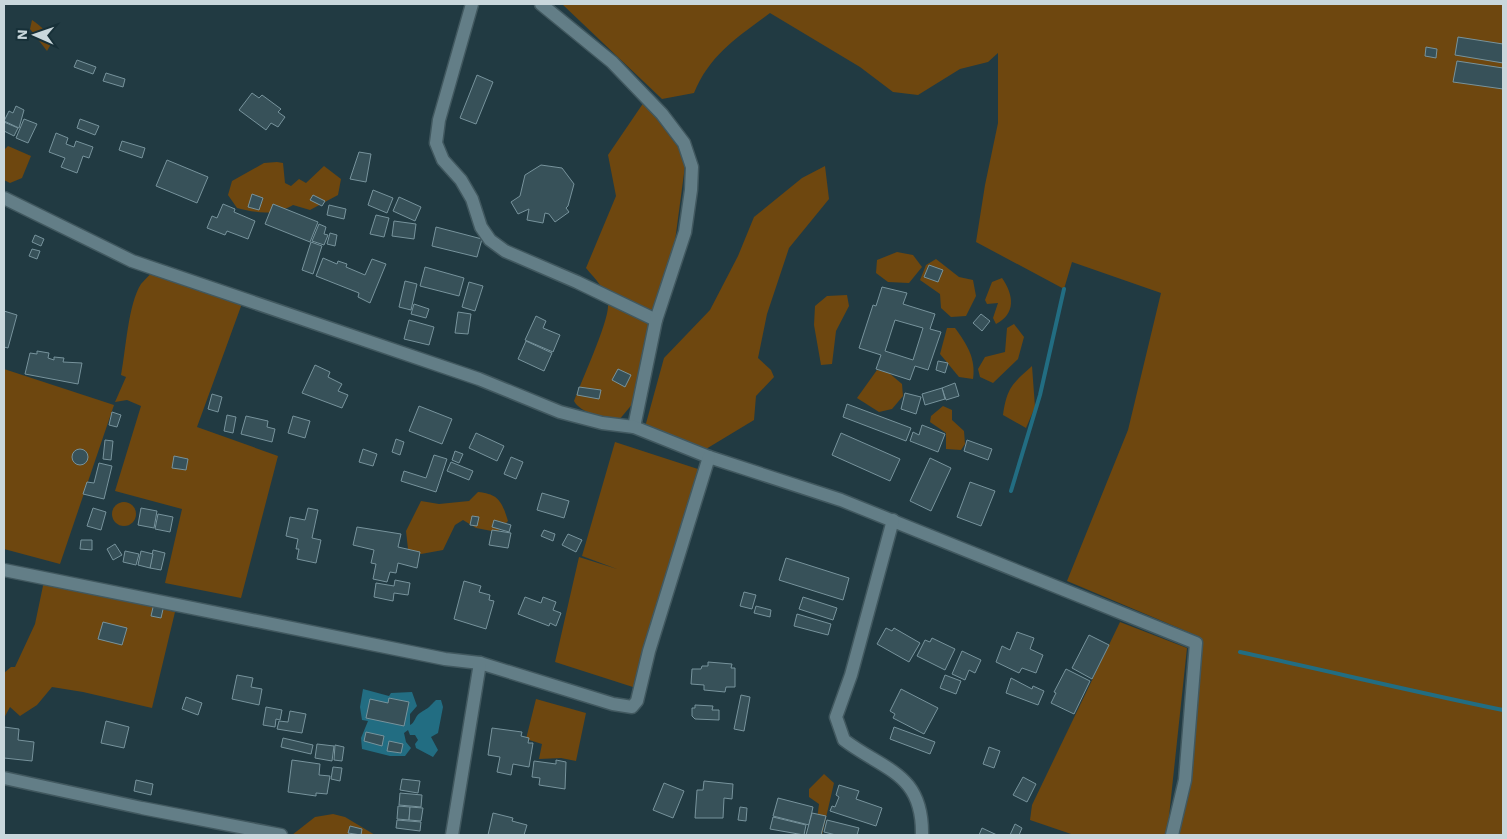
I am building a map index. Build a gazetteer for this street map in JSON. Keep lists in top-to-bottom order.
{
  "north": "left"
}
